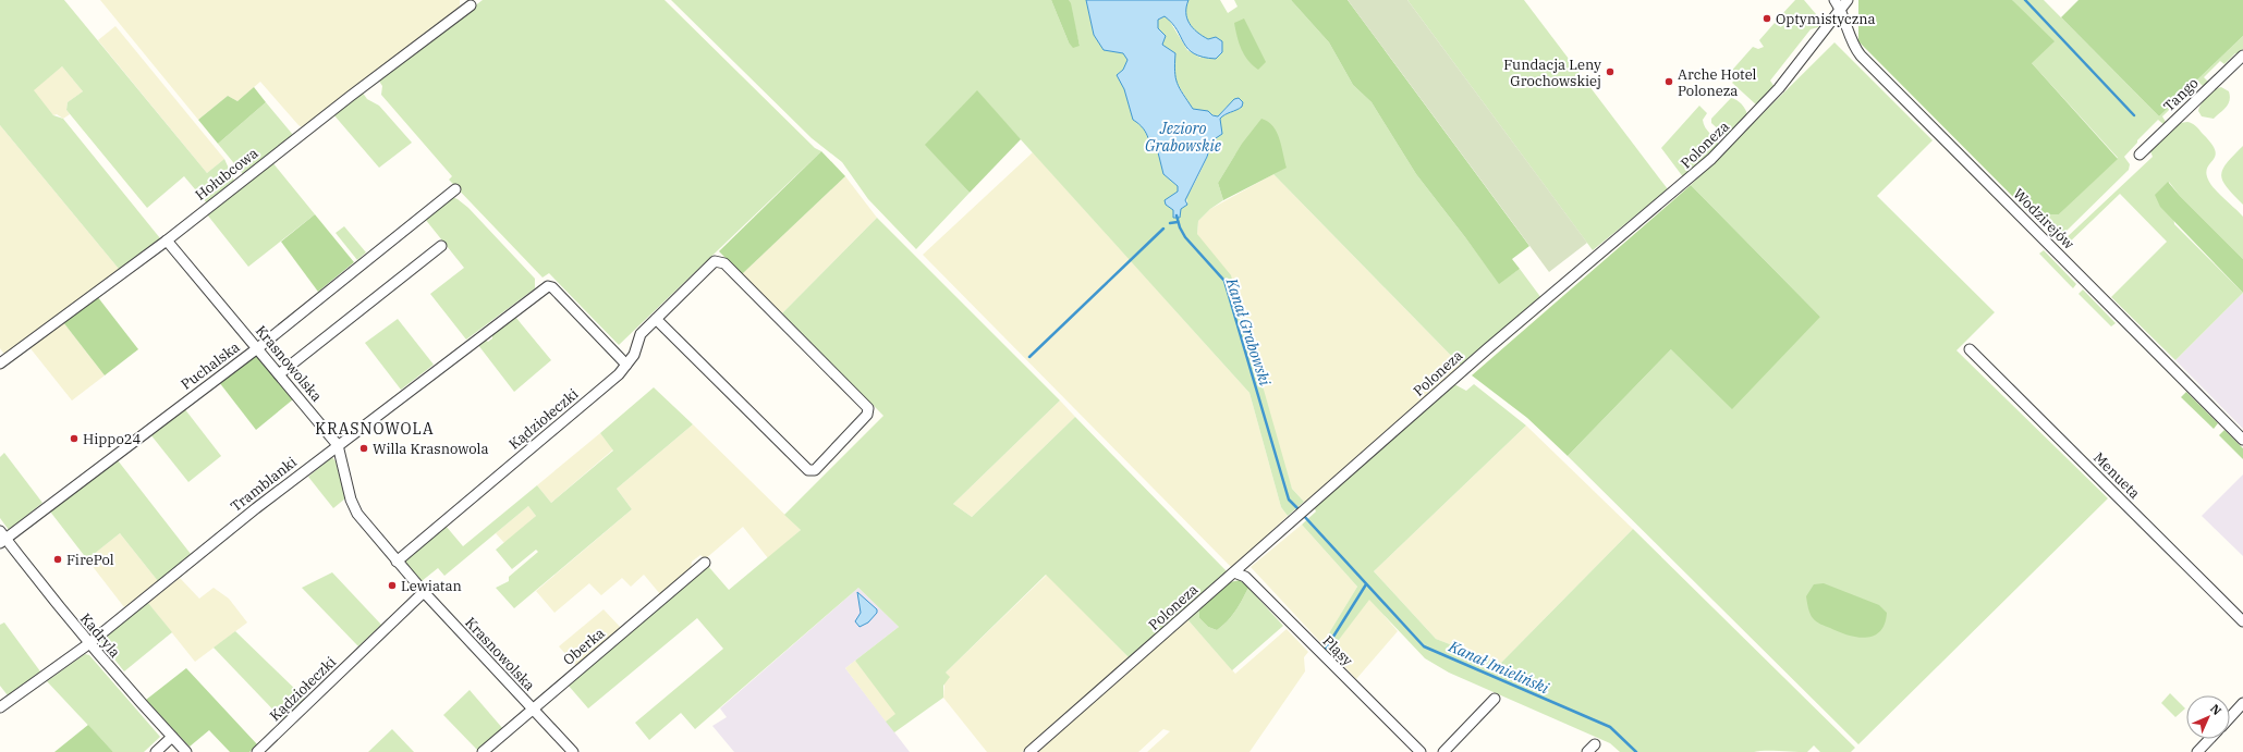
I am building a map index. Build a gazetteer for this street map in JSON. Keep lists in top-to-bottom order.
{
  "streets": {
    "street": [
      "Tango",
      "Poloneza",
      "Hołubcowa",
      "Wodzirejów",
      "Krasnowolska",
      "Puchalska",
      "Kądziołeczki",
      "Menueta",
      "Tramblanki",
      "Kadryla",
      "Oberka",
      "Pląsy"
    ]
  },
  "crossings": [
    ["Poloneza", "Wodzirejów"],
    ["Poloneza", "Pląsy"],
    ["Hołubcowa", "Krasnowolska"],
    ["Krasnowolska", "Puchalska"],
    ["Krasnowolska", "Kądziołeczki"],
    ["Krasnowolska", "Tramblanki"],
    ["Krasnowolska", "Oberka"],
    ["Puchalska", "Kadryla"],
    ["Kądziołeczki", "Tramblanki"],
    ["Tramblanki", "Kadryla"]
  ],
  "districts": ["KRASNOWOLA"],
  "water": ["Jezioro Grabowskie", "Kanał Grabowski", "Kanał Imieliński"],
  "places": [
    "Optymistyczna",
    "Fundacja Leny Grochowskiej",
    "Arche Hotel Poloneza",
    "Hippo24",
    "Willa Krasnowola",
    "FirePol",
    "Lewiatan"
  ],
  "north": "top right"
}
